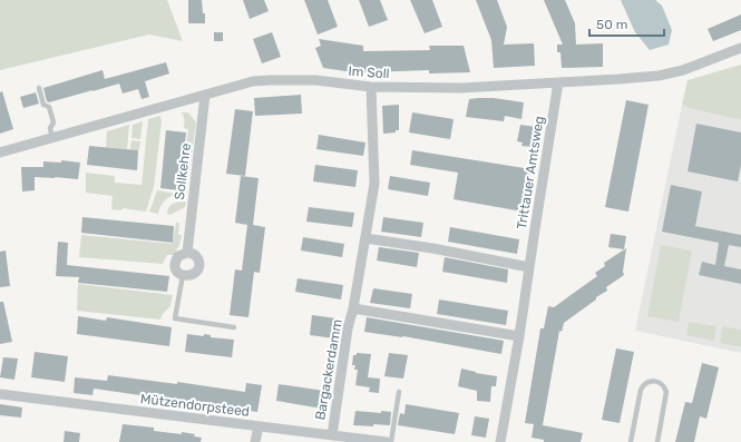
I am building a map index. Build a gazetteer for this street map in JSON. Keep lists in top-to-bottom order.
{
  "streets": {
    "street": [
      "Im Soll",
      "Sollkehre",
      "Trittauer Amtsweg",
      "Bargackerdamm",
      "Mützendorpsteed"
    ]
  },
  "crossings": [
    ["Im Soll", "Sollkehre"],
    ["Im Soll", "Trittauer Amtsweg"],
    ["Im Soll", "Bargackerdamm"],
    ["Trittauer Amtsweg", "Bargackerdamm"],
    ["Bargackerdamm", "Mützendorpsteed"]
  ],
  "scale_bar": "50 m"
}
